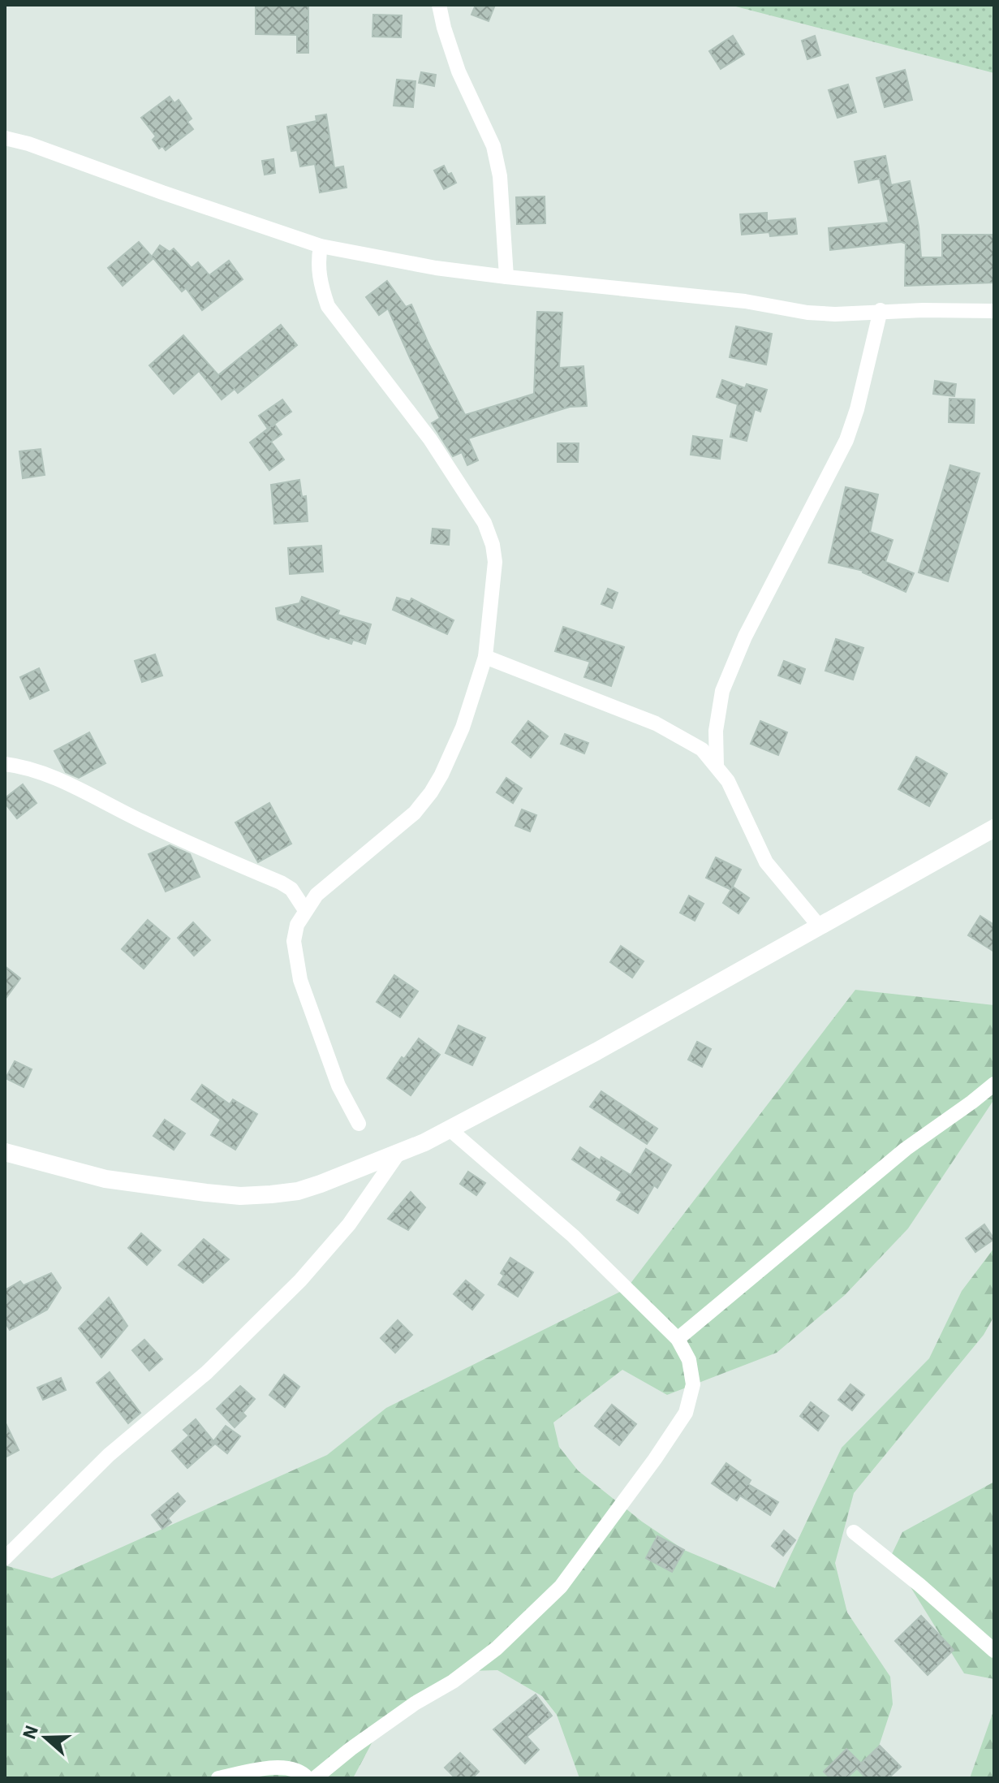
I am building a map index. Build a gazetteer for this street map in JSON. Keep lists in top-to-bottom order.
{
  "north": "left"
}
